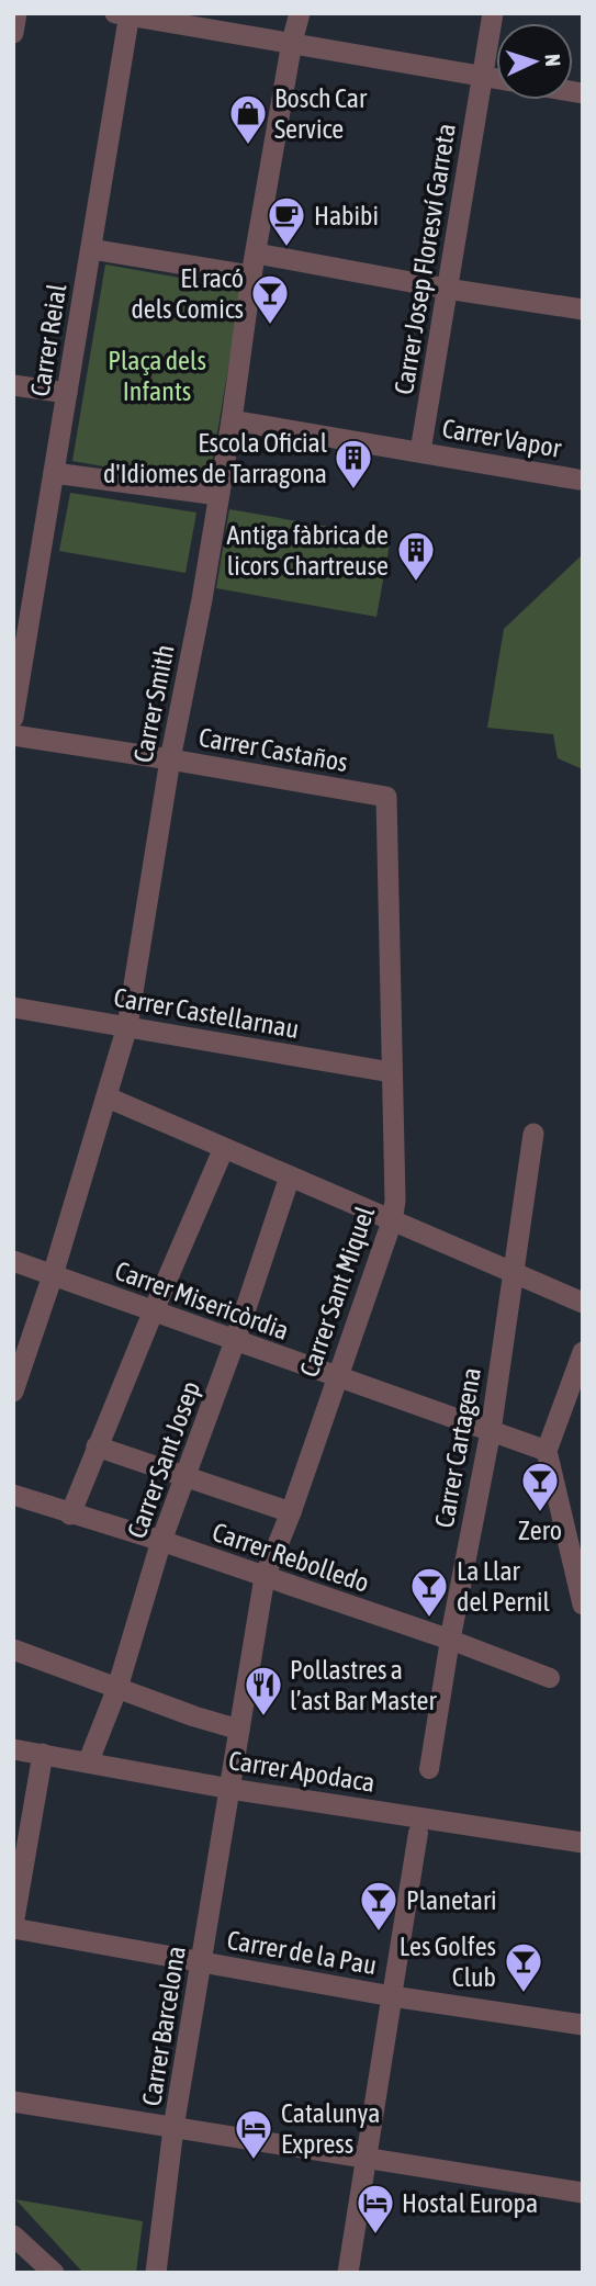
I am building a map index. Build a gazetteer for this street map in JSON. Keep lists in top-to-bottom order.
{
  "streets": {
    "street": [
      "Carrer Josep Floresví Garreta",
      "Carrer Reial",
      "Carrer Vapor",
      "Carrer Smith",
      "Carrer Castaños",
      "Carrer Castellarnau",
      "Carrer Sant Miquel",
      "Carrer Misericòrdia",
      "Carrer Cartagena",
      "Carrer Sant Josep",
      "Carrer Rebolledo",
      "Carrer Apodaca",
      "Carrer de la Pau",
      "Carrer Barcelona"
    ]
  },
  "crossings": [
    ["Carrer Josep Floresví Garreta", "Carrer Vapor"],
    ["Carrer Vapor", "Carrer Smith"],
    ["Carrer Smith", "Carrer Castaños"],
    ["Carrer Smith", "Carrer Castellarnau"],
    ["Carrer Smith", "Carrer Misericòrdia"],
    ["Carrer Castaños", "Carrer Sant Miquel"],
    ["Carrer Castellarnau", "Carrer Sant Miquel"],
    ["Carrer Sant Miquel", "Carrer Misericòrdia"],
    ["Carrer Sant Miquel", "Carrer Rebolledo"],
    ["Carrer Sant Miquel", "Carrer Apodaca"],
    ["Carrer Sant Miquel", "Carrer Barcelona"],
    ["Carrer Misericòrdia", "Carrer Cartagena"],
    ["Carrer Misericòrdia", "Carrer Sant Josep"],
    ["Carrer Cartagena", "Carrer Rebolledo"],
    ["Carrer Sant Josep", "Carrer Rebolledo"],
    ["Carrer Sant Josep", "Carrer Apodaca"],
    ["Carrer Apodaca", "Carrer Barcelona"],
    ["Carrer de la Pau", "Carrer Barcelona"]
  ],
  "parks": ["Plaça dels Infants"],
  "places": {
    "shop": ["Bosch Car Service"],
    "cafe": ["Habibi"],
    "bar": [
      "El racó dels Comics",
      "Zero",
      "La Llar del Pernil",
      "Planetari",
      "Les Golfes Club"
    ],
    "building": ["Escola Oficial d'Idiomes de Tarragona", "Antiga fàbrica de licors Chartreuse"],
    "restaurant": ["Pollastres a l’ast Bar Master"],
    "hotel": ["Catalunya Express", "Hostal Europa"]
  },
  "north": "right"
}
